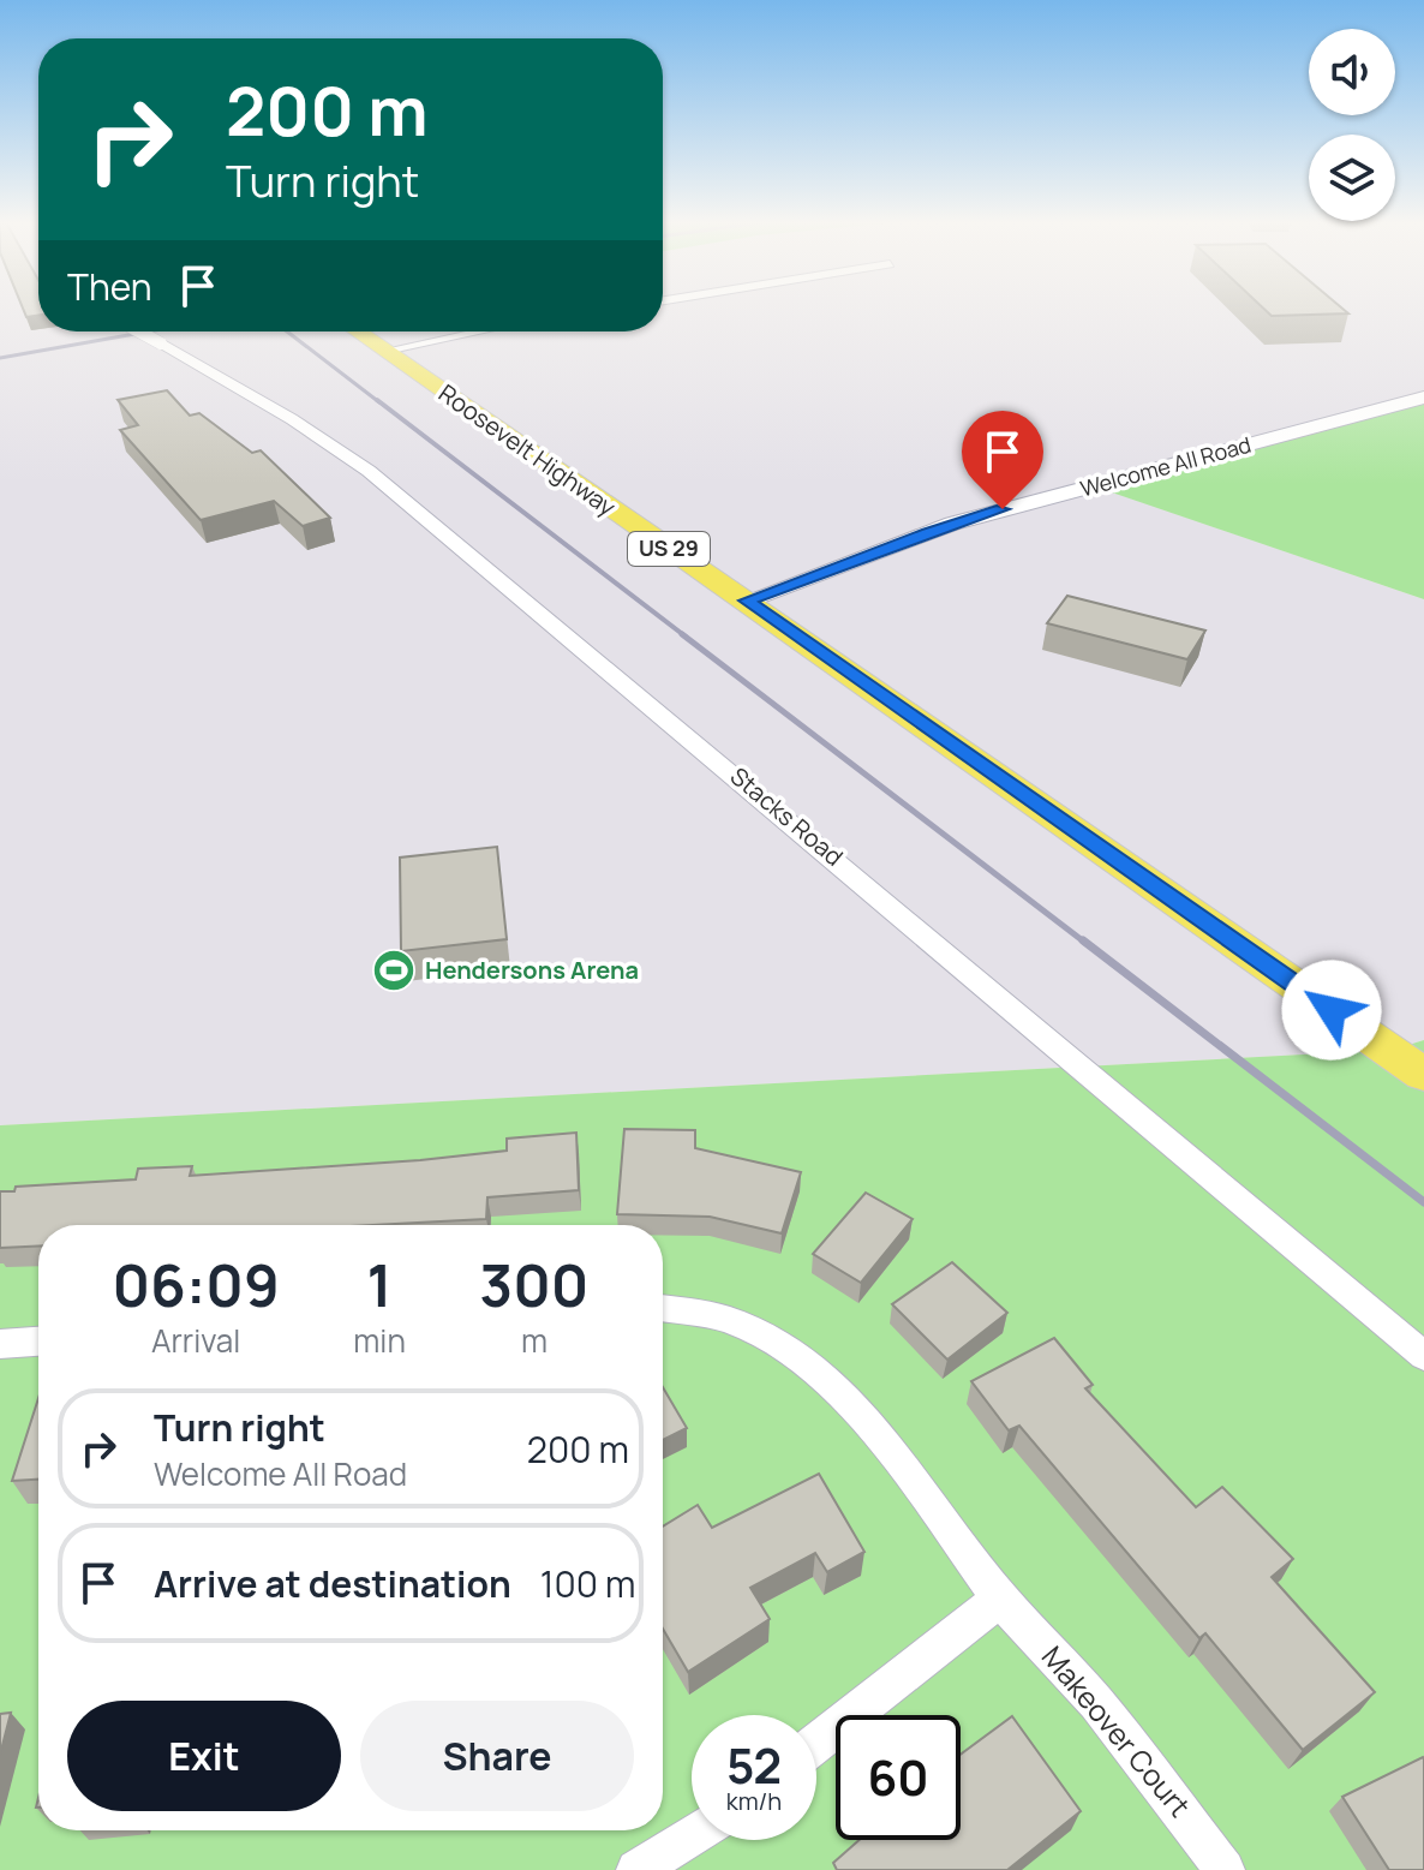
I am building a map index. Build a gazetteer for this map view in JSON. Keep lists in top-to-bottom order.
{
  "streets": {
    "main road": ["Roosevelt Highway", "US 29"],
    "street": ["Welcome All Road", "Stacks Road", "Makeover Court"]
  },
  "crossings": [
    ["Roosevelt Highway", "Welcome All Road"]
  ],
  "places": {
    "sports": ["Hendersons Arena"]
  },
  "page": {
    "turn": ["200 m", "Turn right"],
    "then": "Then",
    "eta": [
      "06:09",
      "Arrival",
      "1",
      "min",
      "300",
      "m"
    ],
    "list": [
      {
        "name": "Turn right",
        "note": "Welcome All Road",
        "value": "200 m"
      },
      {
        "name": "Arrive at destination",
        "value": "100 m"
      }
    ],
    "buttons": ["Exit", "Share"],
    "speed": "52 km/h",
    "limit": "60"
  }
}
